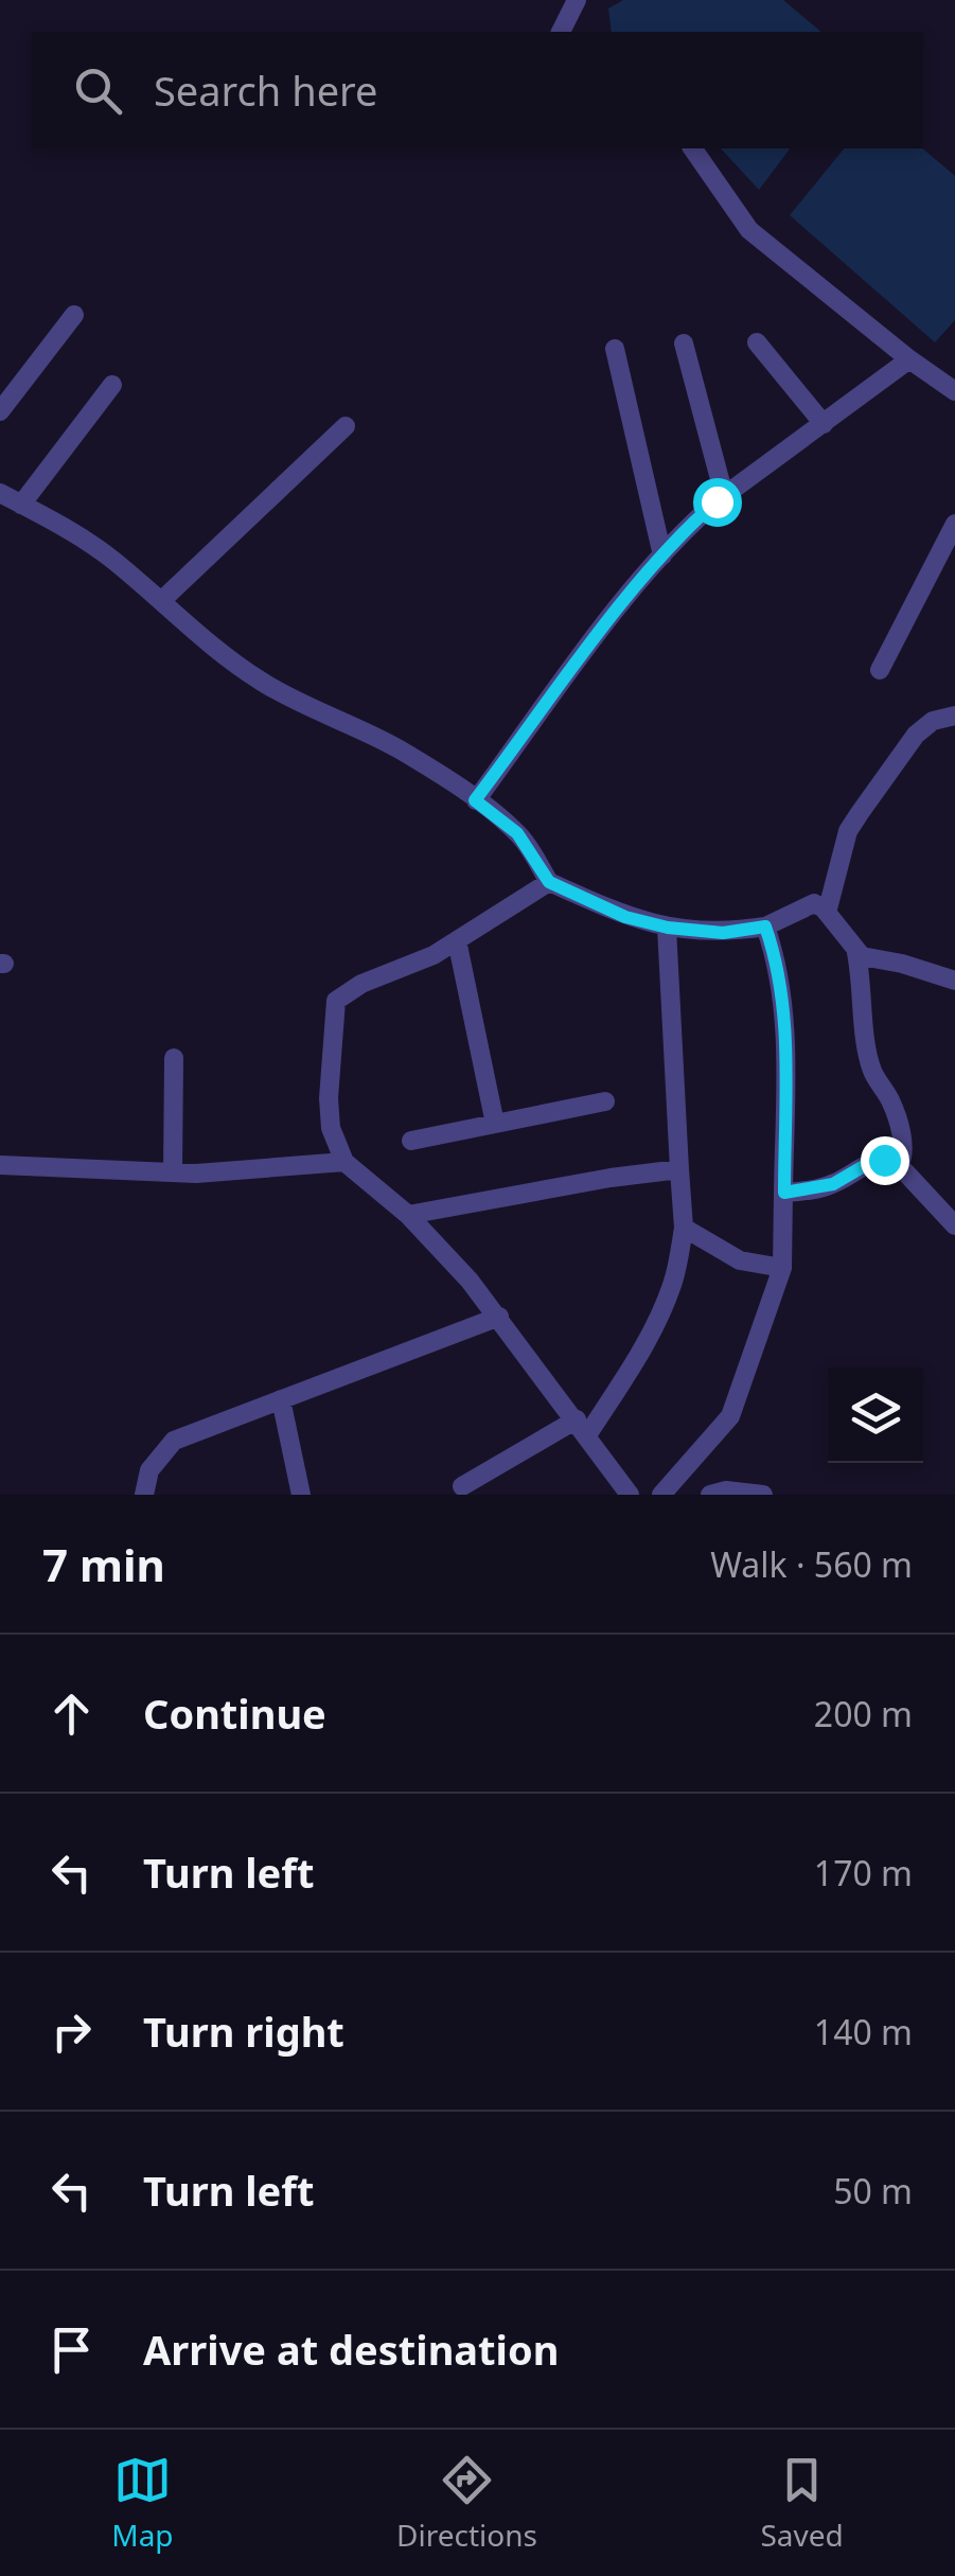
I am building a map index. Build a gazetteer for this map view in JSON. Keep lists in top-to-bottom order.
{
  "page": {
    "search": "Search here",
    "heading": ["7 min", "Walk · 560 m"],
    "list": [
      ["Continue", "200 m"],
      ["Turn left", "170 m"],
      ["Turn right", "140 m"],
      ["Turn left", "50 m"],
      "Arrive at destination"
    ],
    "nav": ["Map", "Directions", "Saved"]
  }
}
